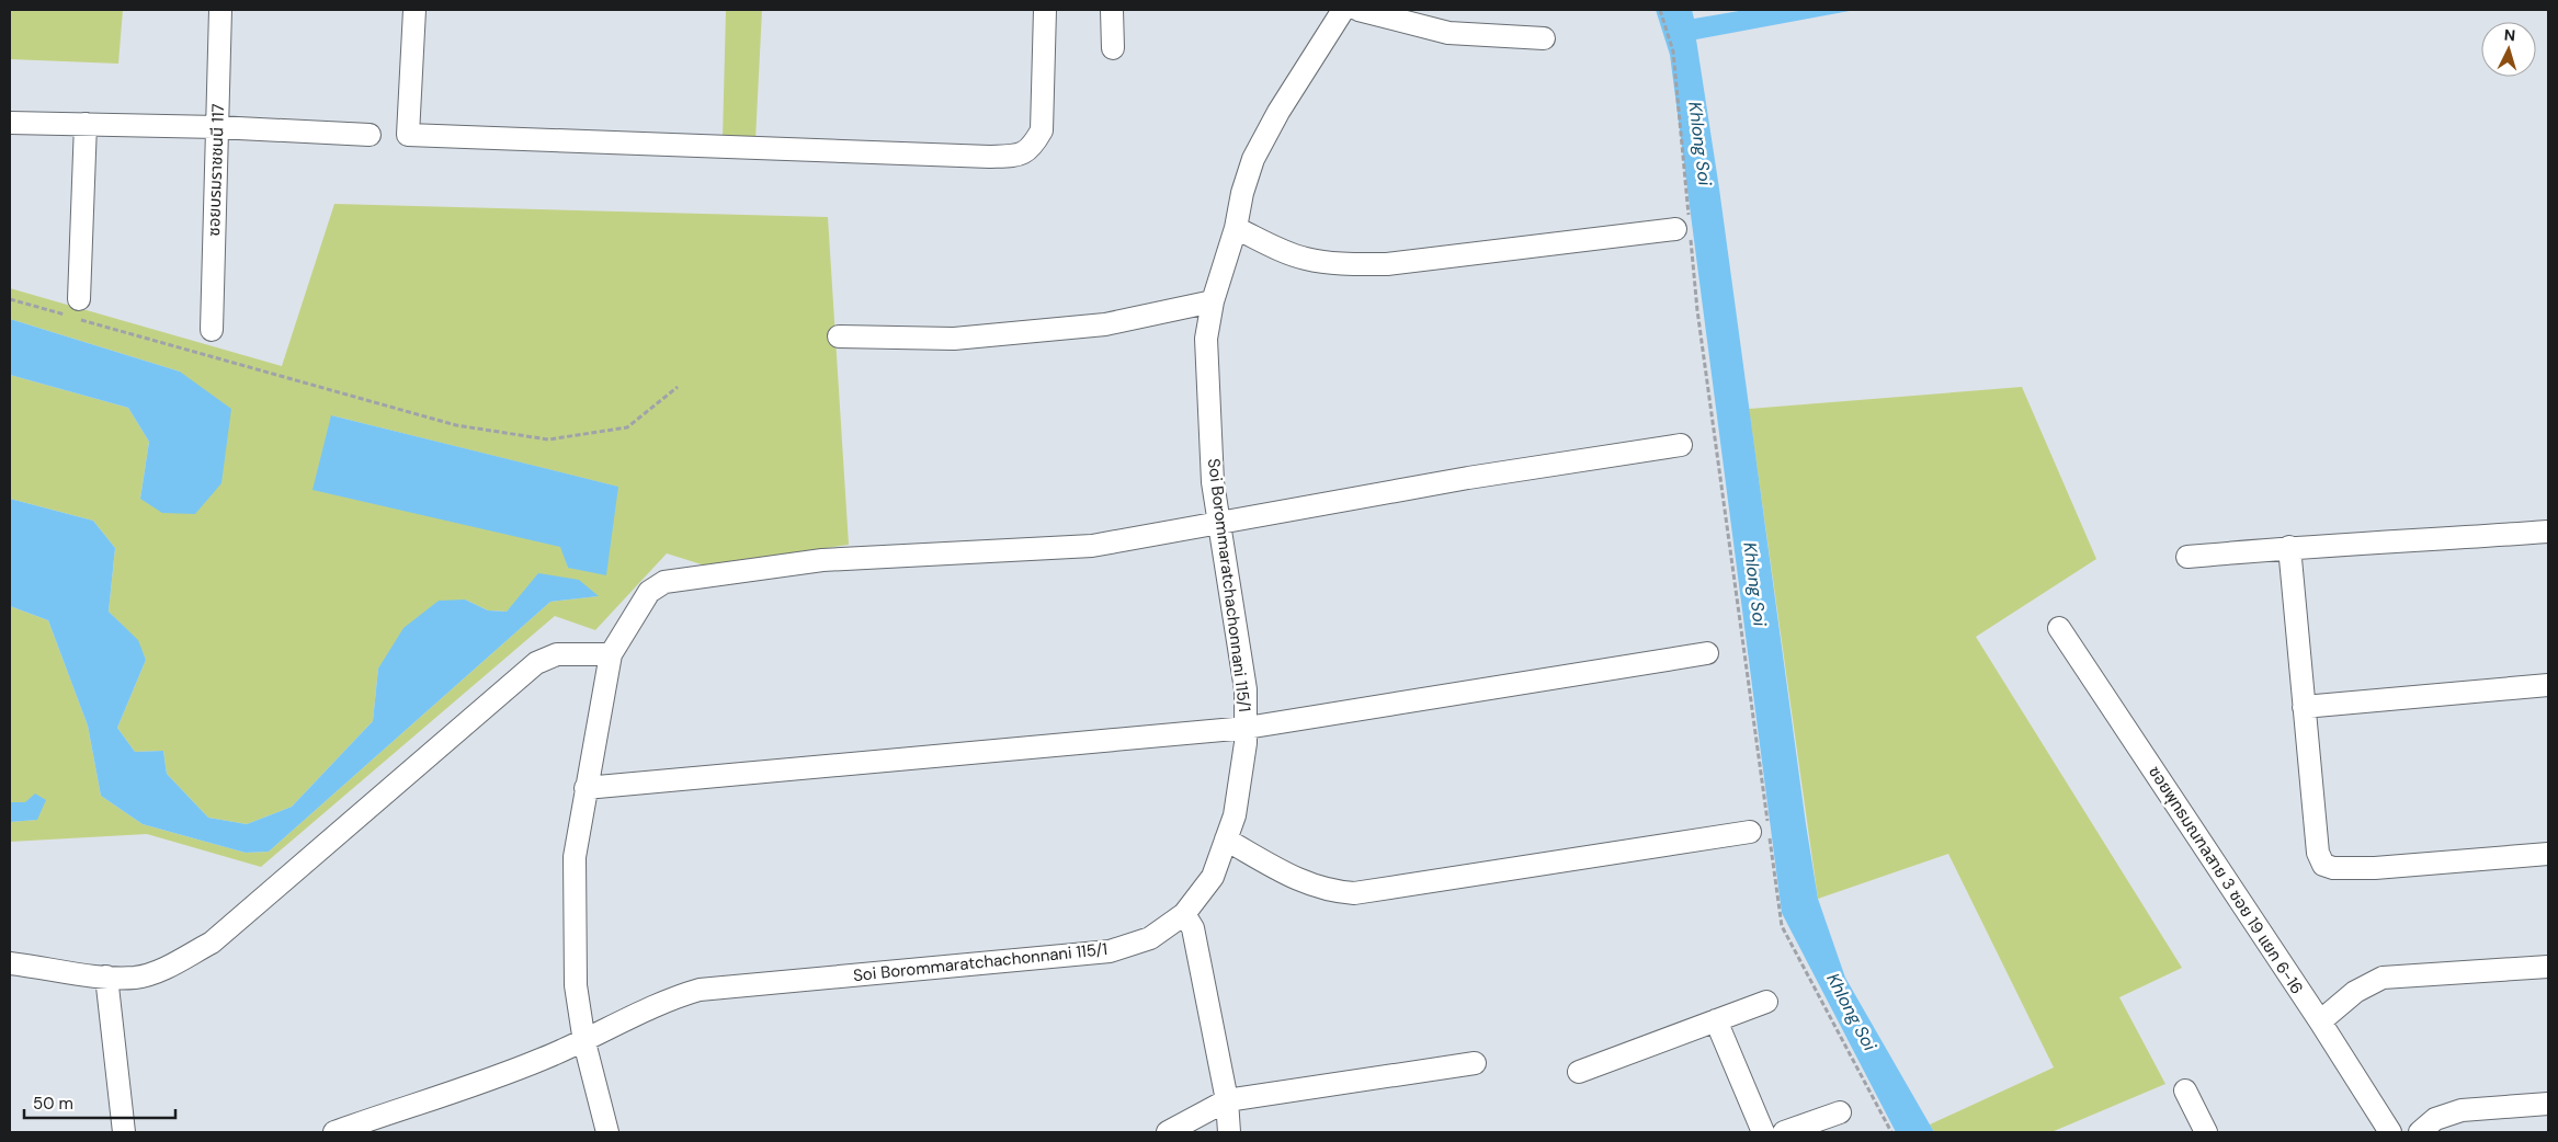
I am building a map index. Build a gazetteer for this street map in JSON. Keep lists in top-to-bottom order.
{
  "streets": {
    "street": ["ซอยบรมราชชนนี 117", "Soi Borommaratchachonnani 115/1", "ซอยพุทธมณฑลสาย 3 ซอย 19 แยก 6-16"]
  },
  "water": ["Khlong Soi"],
  "scale_bar": "50 m",
  "north": "top"
}
